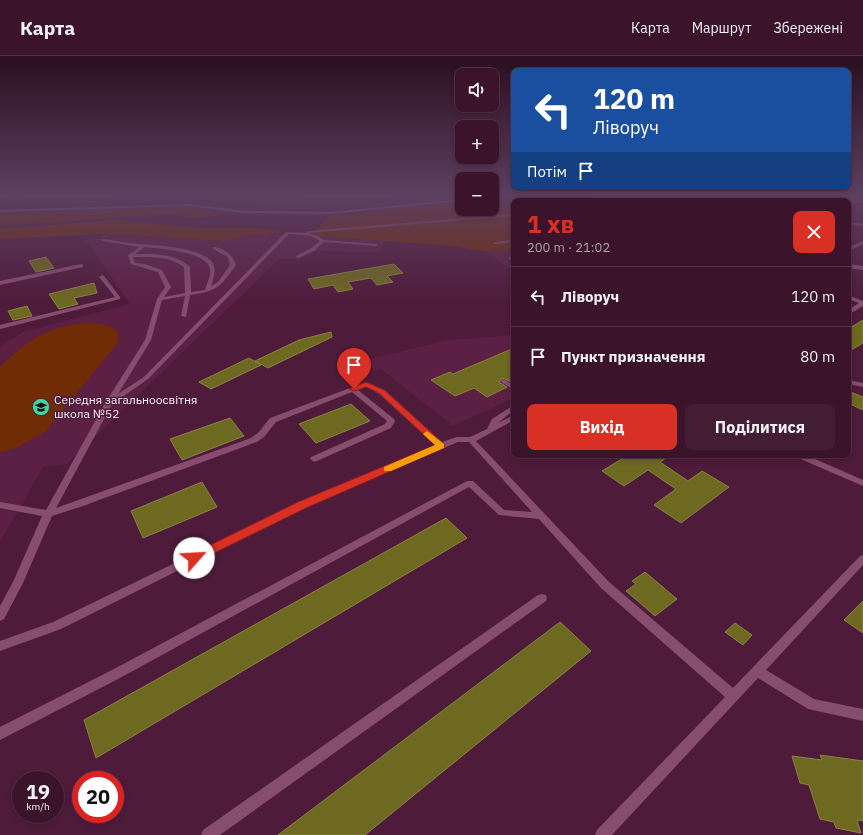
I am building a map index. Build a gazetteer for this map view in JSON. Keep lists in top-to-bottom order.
{
  "places": {
    "school or university": ["Середня загальноосвітня школа №52"]
  },
  "page": {
    "header": "Карта",
    "nav": ["Карта", "Маршрут", "Збережені"],
    "map_buttons": ["+", "−"],
    "turn": ["120 m", "Ліворуч"],
    "then": "Потім",
    "heading": ["1 хв", "200 m · 21:02"],
    "list": [
      {
        "name": "Ліворуч",
        "value": "120 m"
      },
      {
        "name": "Пункт призначення",
        "value": "80 m"
      }
    ],
    "buttons": ["Вихід", "Поділитися"],
    "speed": "19 km/h",
    "limit": "20"
  }
}
